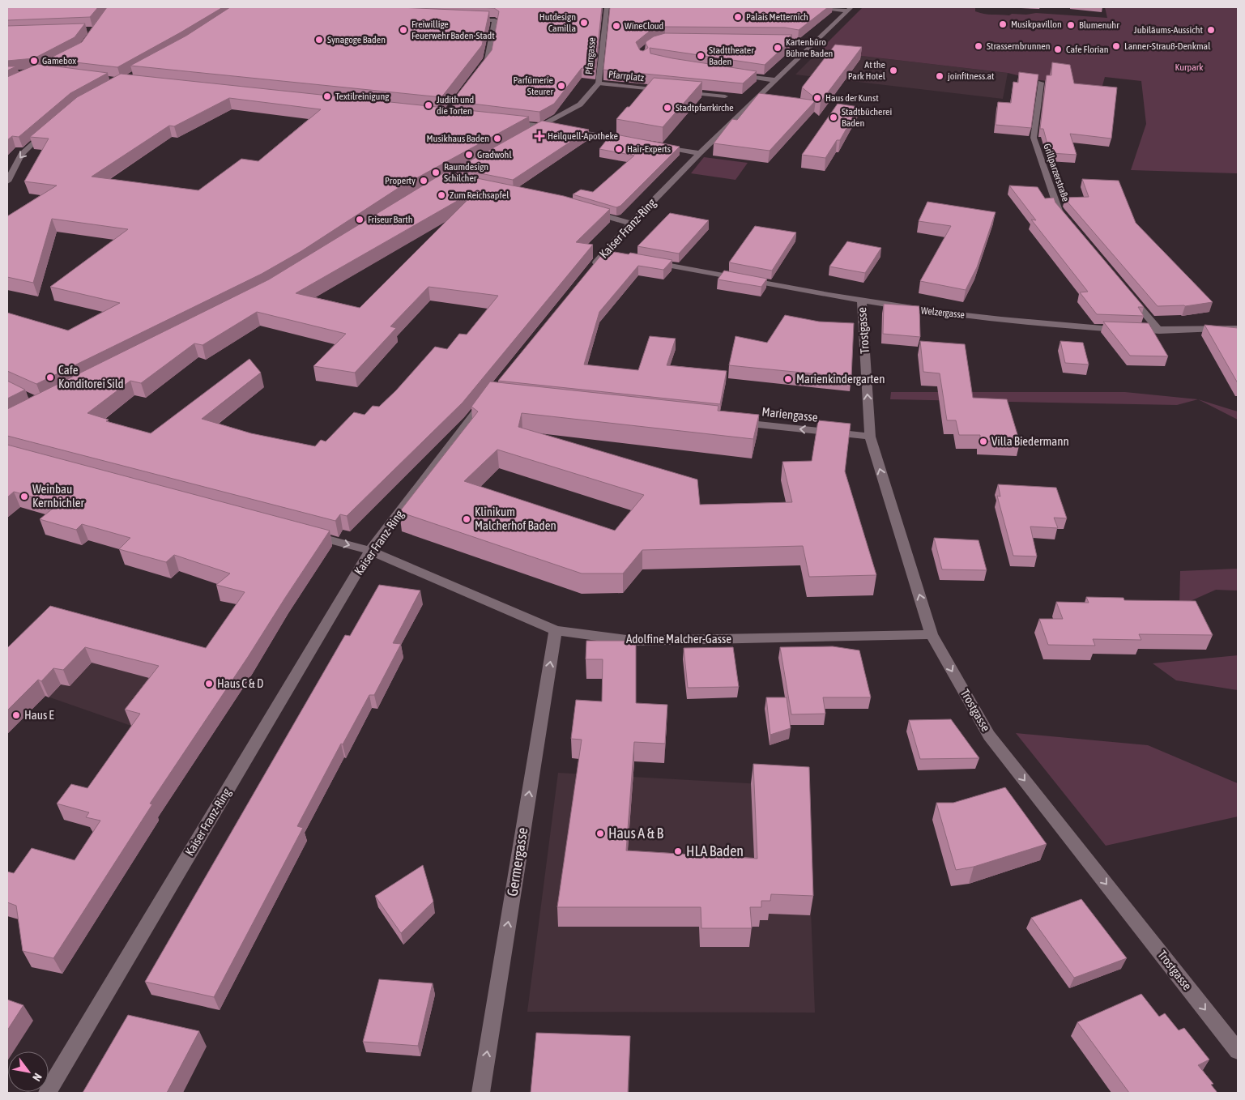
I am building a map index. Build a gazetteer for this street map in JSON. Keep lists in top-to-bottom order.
{
  "streets": {
    "street": [
      "Pfarrgasse",
      "Pfarrplatz",
      "Grillparzerstraße",
      "Kaiser Franz-Ring",
      "Welzergasse",
      "Trostgasse",
      "Mariengasse",
      "Adolfine Malcher-Gasse",
      "Germergasse"
    ]
  },
  "crossings": [
    ["Pfarrgasse", "Pfarrplatz"],
    ["Kaiser Franz-Ring", "Adolfine Malcher-Gasse"],
    ["Welzergasse", "Trostgasse"],
    ["Trostgasse", "Mariengasse"],
    ["Trostgasse", "Adolfine Malcher-Gasse"],
    ["Adolfine Malcher-Gasse", "Germergasse"]
  ],
  "one_way": ["Mariengasse", "Germergasse"],
  "parks": ["Kurpark"],
  "places": {
    "other": [
      "Palais Metternich",
      "Hutdesign Camilla",
      "Musikpavillon",
      "Blumenuhr",
      "WineCloud",
      "Freiwillige Feuerwehr Baden-Stadt",
      "Jubiläums-Aussicht",
      "Synagoge Baden",
      "Strassernbrunnen",
      "Lanner-Strauß-Denkmal",
      "Kartenbüro Bühne Baden",
      "Cafe Florian",
      "Stadttheater Baden",
      "Gamebox",
      "At the Park Hotel",
      "joinfitness.at",
      "Parfümerie Steurer",
      "Textilreinigung",
      "Haus der Kunst",
      "Judith und die Torten",
      "Stadtpfarrkirche",
      "Stadtbücherei Baden",
      "Musikhaus Baden",
      "Hair-Experts",
      "Gradwohl",
      "Raumdesign Schilcher",
      "Property",
      "Zum Reichsapfel",
      "Friseur Barth",
      "Cafe Konditorei Sild",
      "Marienkindergarten",
      "Villa Biedermann",
      "Weinbau Kernbichler",
      "Klinikum Malcherhof Baden",
      "Haus C & D",
      "Haus E",
      "Haus A & B",
      "HLA Baden"
    ],
    "health": ["Heilquell-Apotheke"]
  },
  "north": "bottom right"
}
